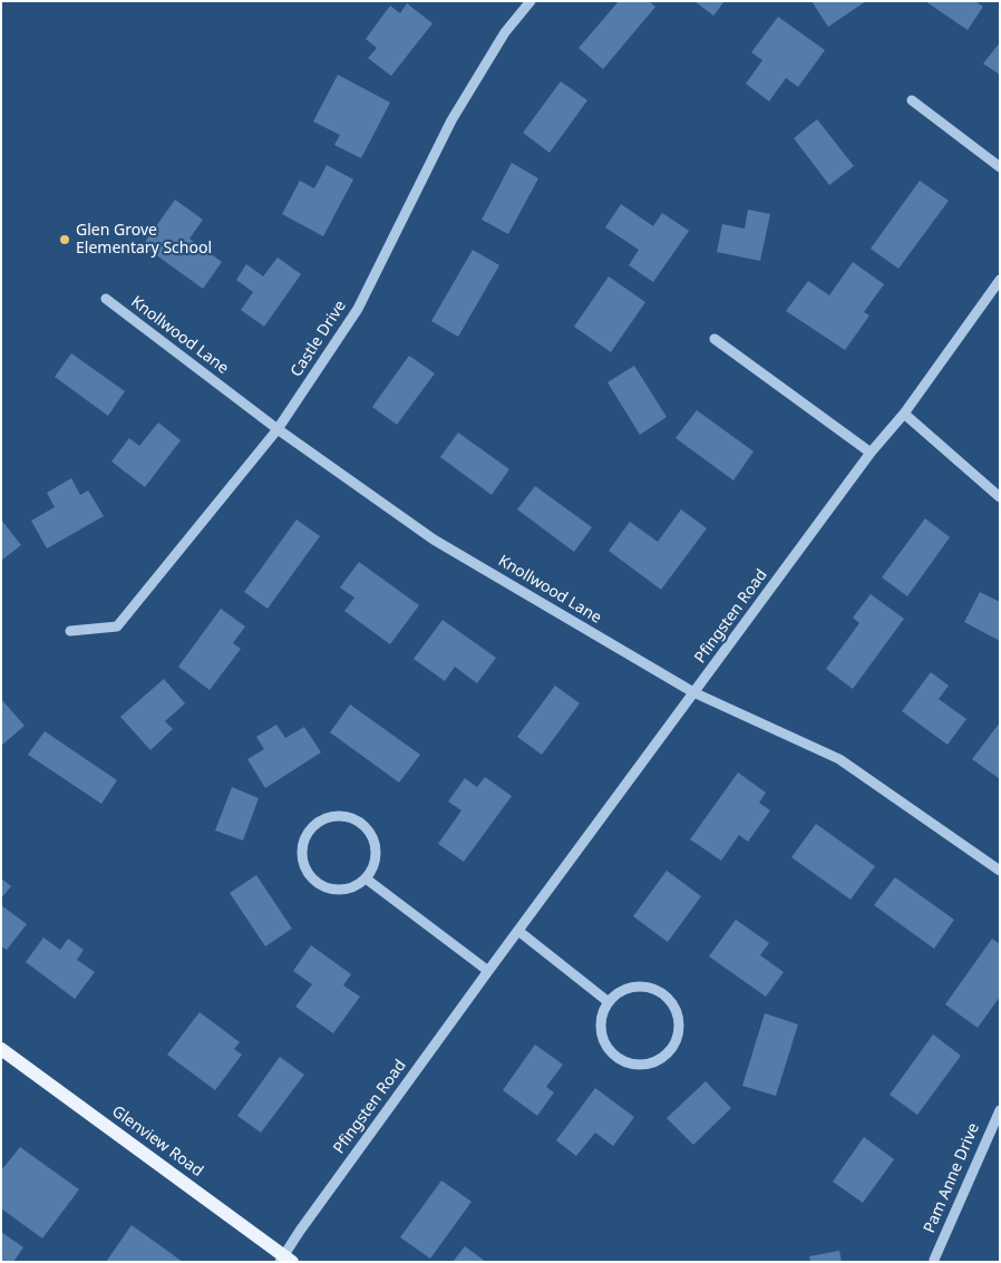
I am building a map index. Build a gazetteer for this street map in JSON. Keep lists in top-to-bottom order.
{
  "streets": {
    "main road": ["Glenview Road"],
    "street": [
      "Knollwood Lane",
      "Castle Drive",
      "Pfingsten Road",
      "Pam Anne Drive"
    ]
  },
  "crossings": [
    ["Knollwood Lane", "Castle Drive"],
    ["Knollwood Lane", "Pfingsten Road"],
    ["Pfingsten Road", "Glenview Road"]
  ],
  "places": ["Glen Grove Elementary School"]
}
